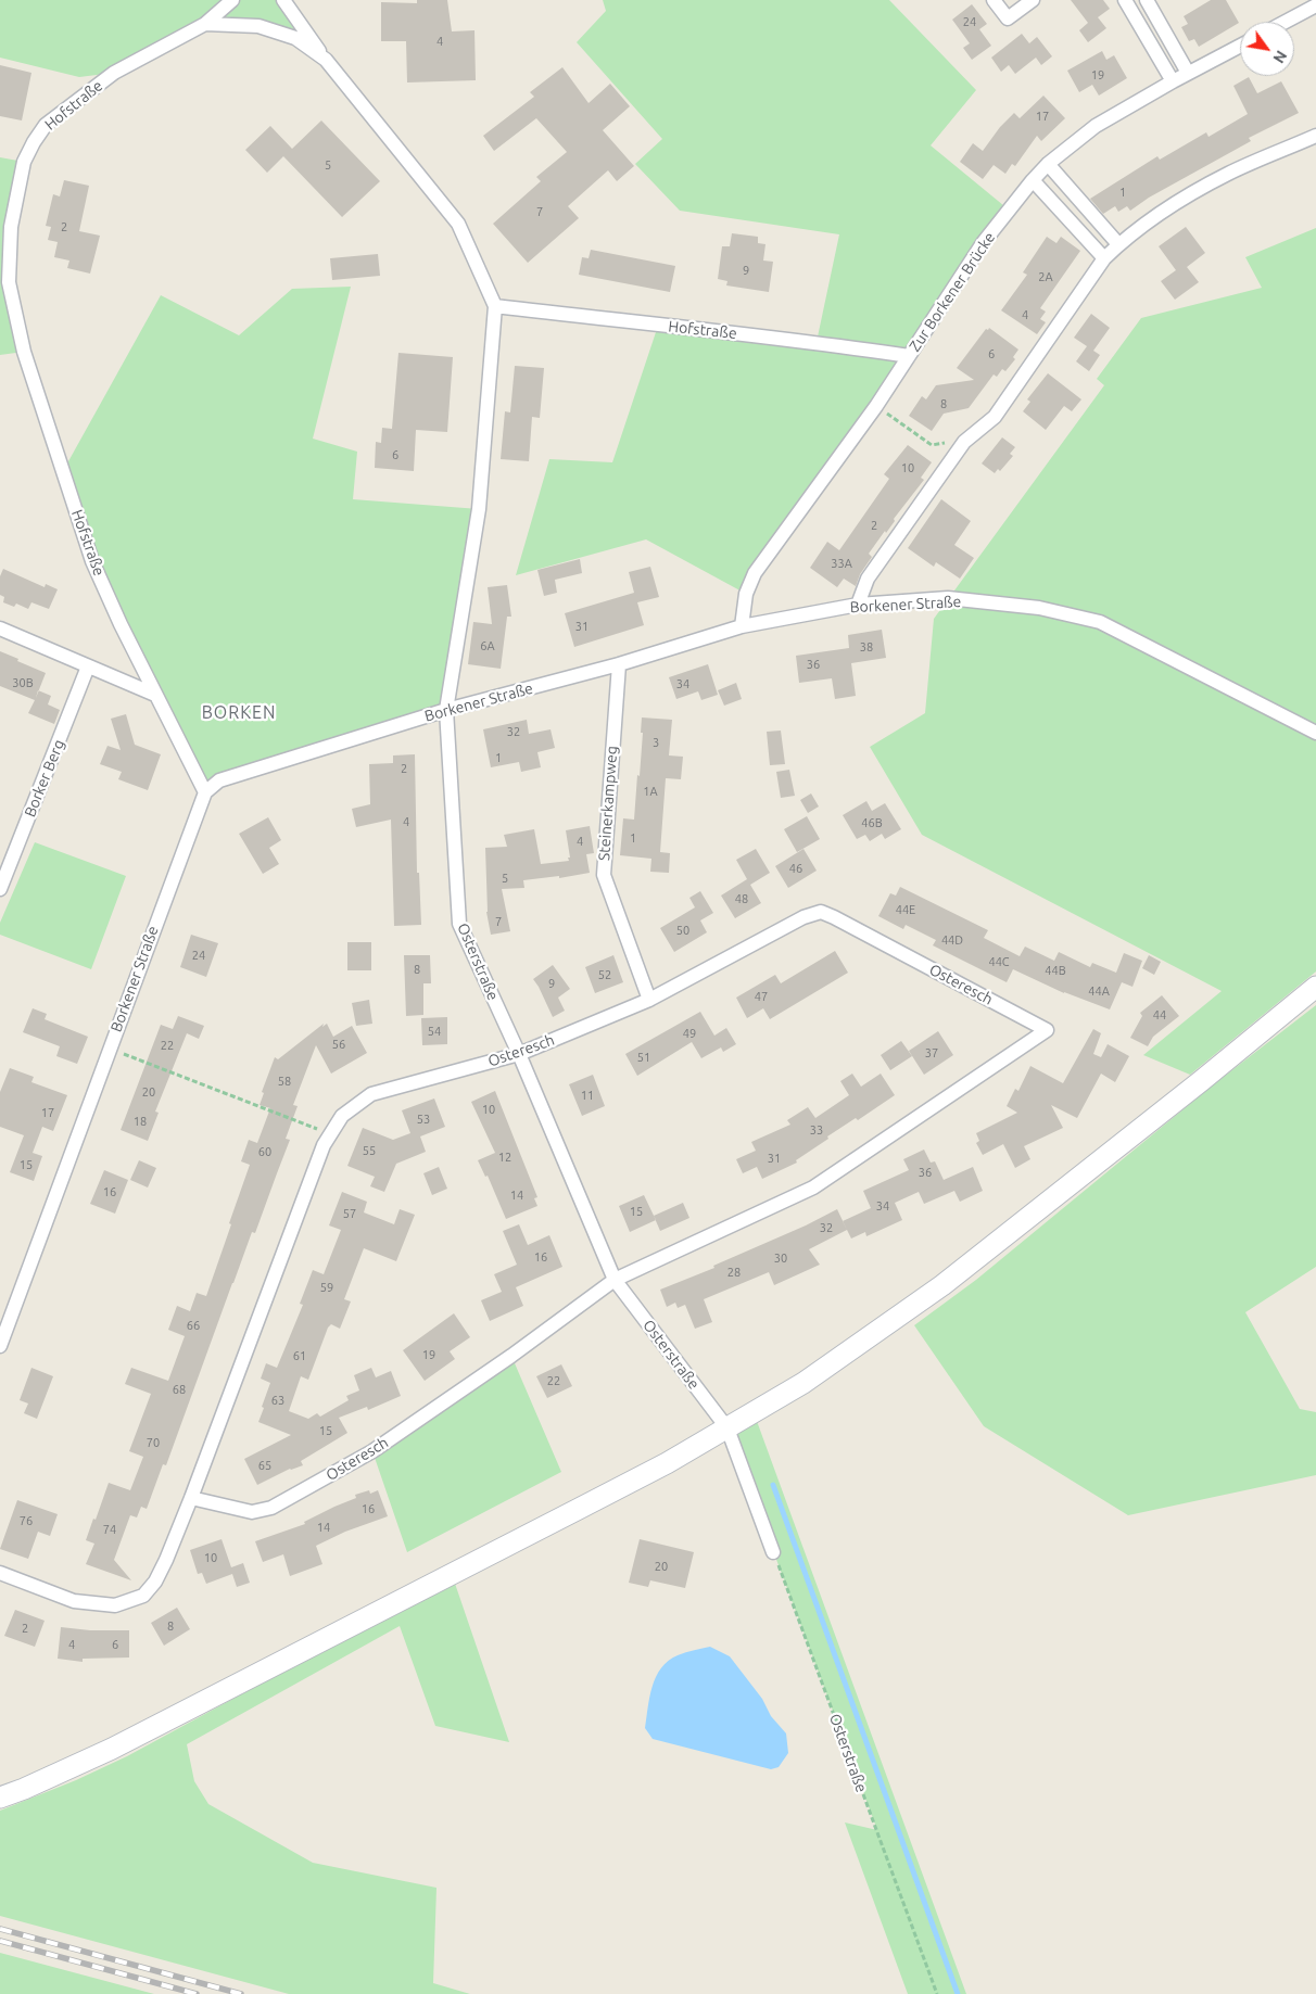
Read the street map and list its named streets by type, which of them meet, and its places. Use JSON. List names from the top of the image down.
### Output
{
  "streets": {
    "street": [
      "Hofstraße",
      "Zur Borkener Brücke",
      "Borkener Straße",
      "Borker Berg",
      "Steinerkampweg",
      "Osterstraße",
      "Osteresch"
    ]
  },
  "crossings": [
    ["Hofstraße", "Zur Borkener Brücke"],
    ["Hofstraße", "Borkener Straße"],
    ["Zur Borkener Brücke", "Borkener Straße"],
    ["Borkener Straße", "Steinerkampweg"],
    ["Borkener Straße", "Osterstraße"],
    ["Steinerkampweg", "Osteresch"],
    ["Osterstraße", "Osteresch"]
  ],
  "districts": ["BORKEN"],
  "house_numbers": [
    "24",
    "4",
    "19",
    "17",
    "5",
    "1",
    "7",
    "2",
    "9",
    "2A",
    "4",
    "6",
    "8",
    "6",
    "10",
    "2",
    "33A",
    "31",
    "6A",
    "38",
    "36",
    "30B",
    "34",
    "32",
    "3",
    "1",
    "2",
    "1A",
    "4",
    "46B",
    "1",
    "4",
    "46",
    "5",
    "48",
    "44E",
    "7",
    "50",
    "44D",
    "24",
    "44C",
    "8",
    "44B",
    "52",
    "9",
    "44A",
    "47",
    "44",
    "54",
    "49",
    "56",
    "22",
    "37",
    "51",
    "58",
    "20",
    "11",
    "10",
    "17",
    "53",
    "18",
    "33",
    "55",
    "60",
    "12",
    "31",
    "15",
    "36",
    "16",
    "14",
    "34",
    "15",
    "57",
    "32",
    "16",
    "30",
    "28",
    "59",
    "66",
    "19",
    "61",
    "22",
    "68",
    "63",
    "15",
    "70",
    "65",
    "16",
    "76",
    "14",
    "74",
    "10",
    "20",
    "8",
    "2",
    "4",
    "6"
  ],
  "north": "bottom right"
}
